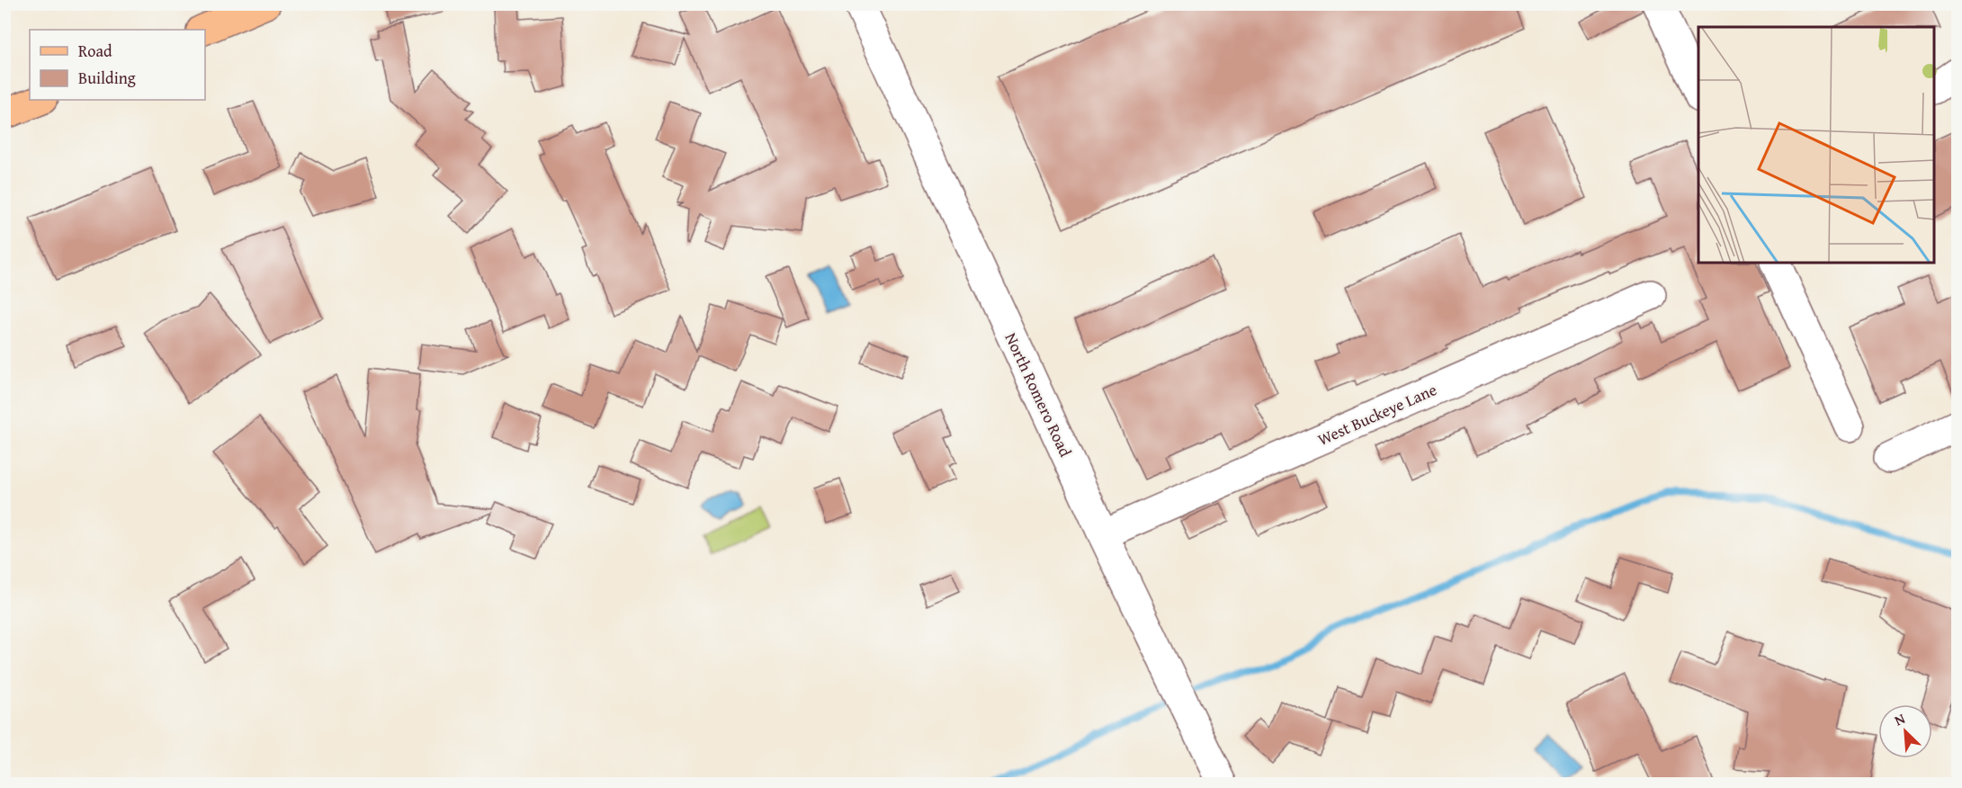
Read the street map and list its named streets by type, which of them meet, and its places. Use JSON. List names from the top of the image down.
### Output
{
  "streets": {
    "street": ["North Romero Road", "West Buckeye Lane"]
  },
  "crossings": [
    ["North Romero Road", "West Buckeye Lane"]
  ],
  "legend": ["Road", "Building"],
  "north": "top left"
}
